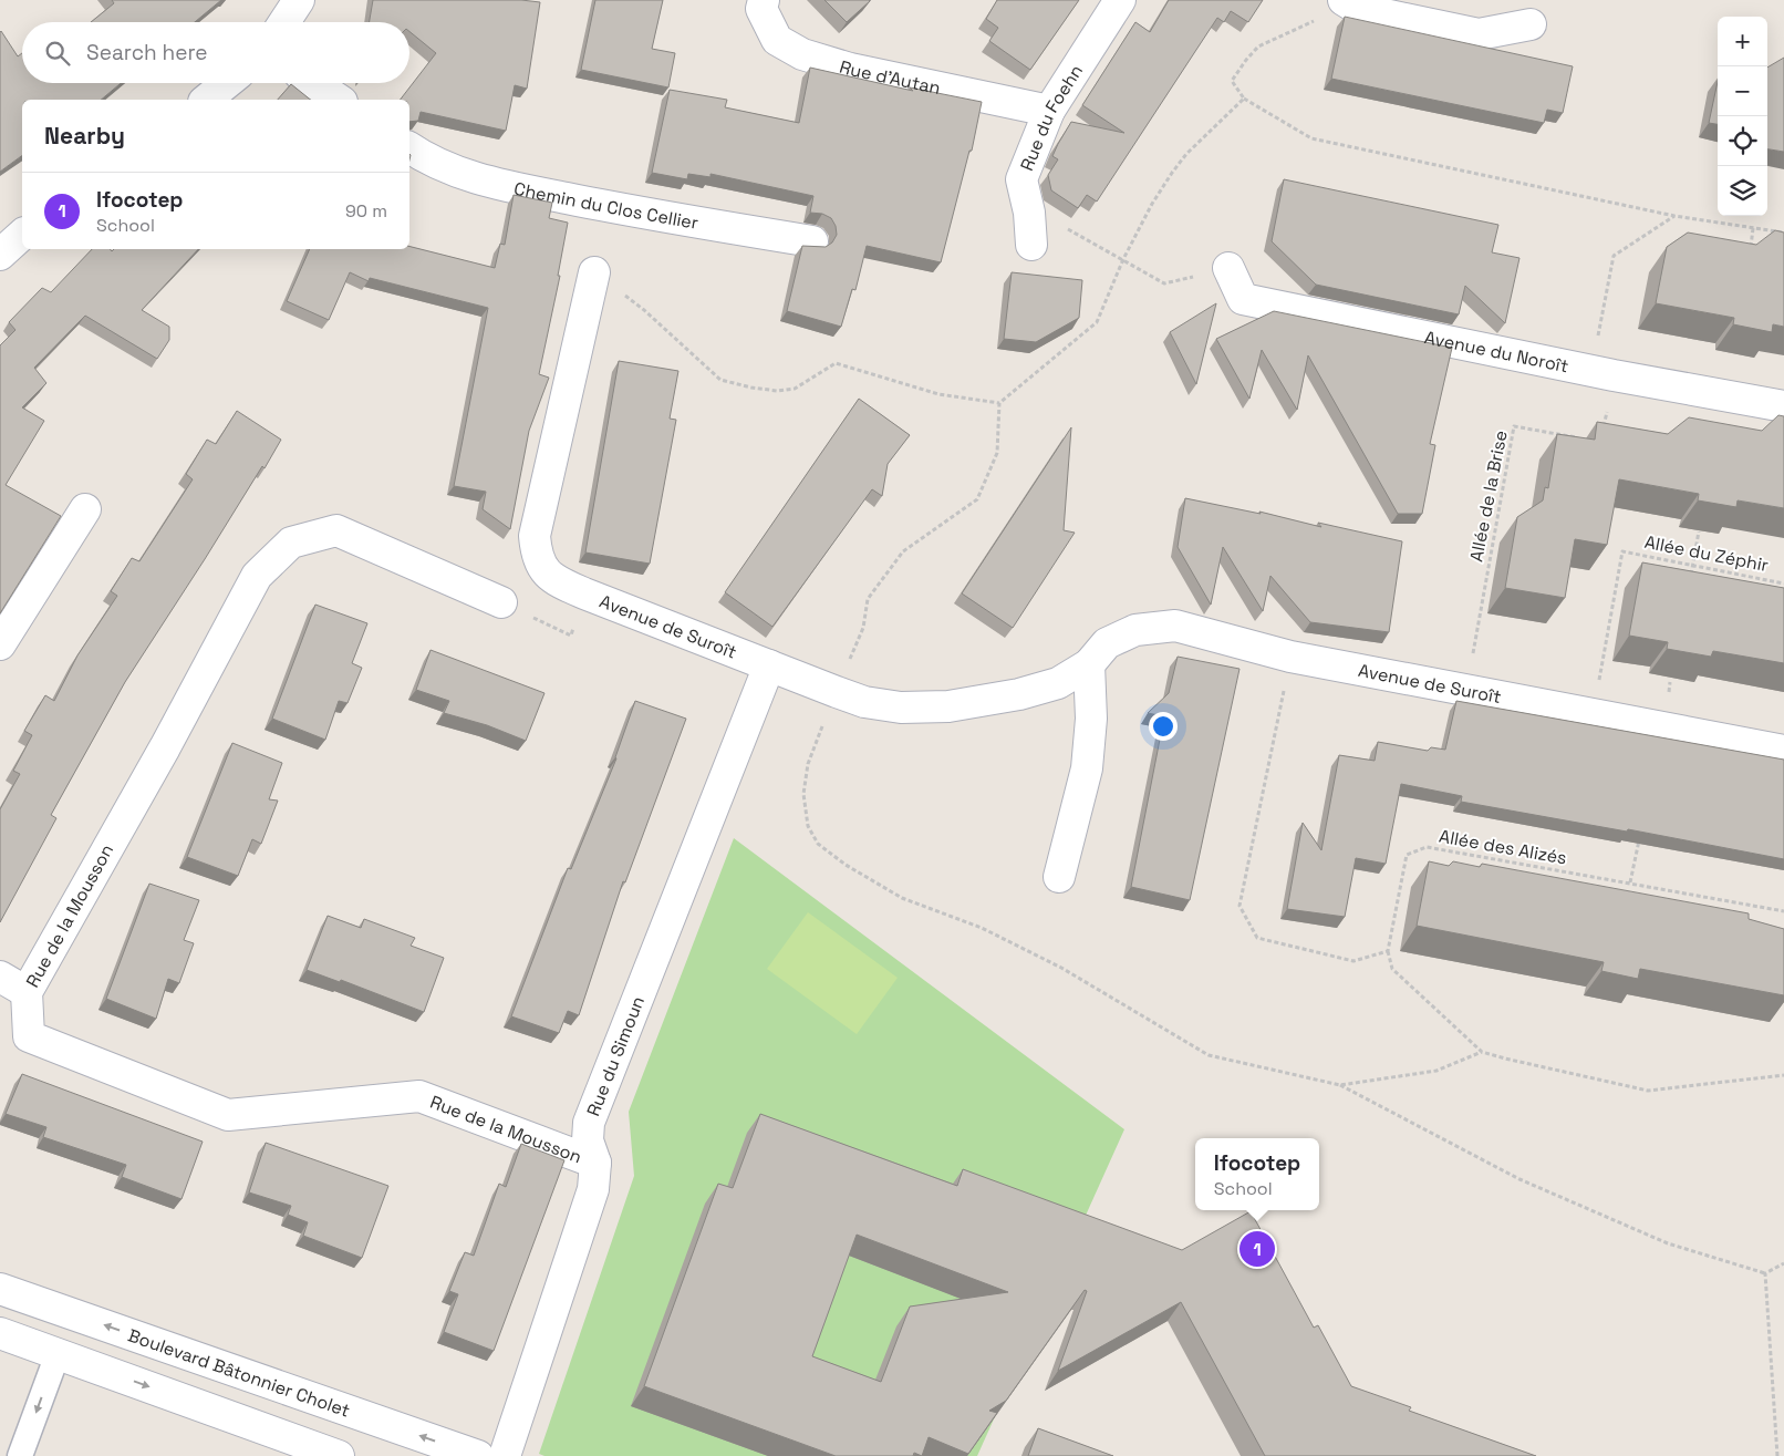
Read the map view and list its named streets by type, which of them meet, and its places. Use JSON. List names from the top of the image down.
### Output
{
  "streets": {
    "street": [
      "Rue d'Autan",
      "Rue du Foehn",
      "Chemin du Clos Cellier",
      "Avenue du Noroît",
      "Avenue de Suroît",
      "Rue de la Mousson",
      "Rue du Simoun",
      "Boulevard Bâtonnier Cholet"
    ],
    "path": ["Allée de la Brise", "Allée du Zéphir", "Allée des Alizés"]
  },
  "crossings": [
    ["Rue d'Autan", "Rue du Foehn"],
    ["Allée de la Brise", "Avenue de Suroît"],
    ["Allée du Zéphir", "Avenue de Suroît"],
    ["Avenue de Suroît", "Rue du Simoun"],
    ["Rue de la Mousson", "Rue du Simoun"]
  ],
  "page": {
    "map_buttons": ["+", "−"],
    "search": "Search here",
    "heading": "Nearby",
    "list": [
      {
        "mark": "1",
        "name": "Ifocotep",
        "note": "School",
        "value": "90 m"
      }
    ],
    "popup": ["Ifocotep", "School"],
    "pins": "1"
  }
}
